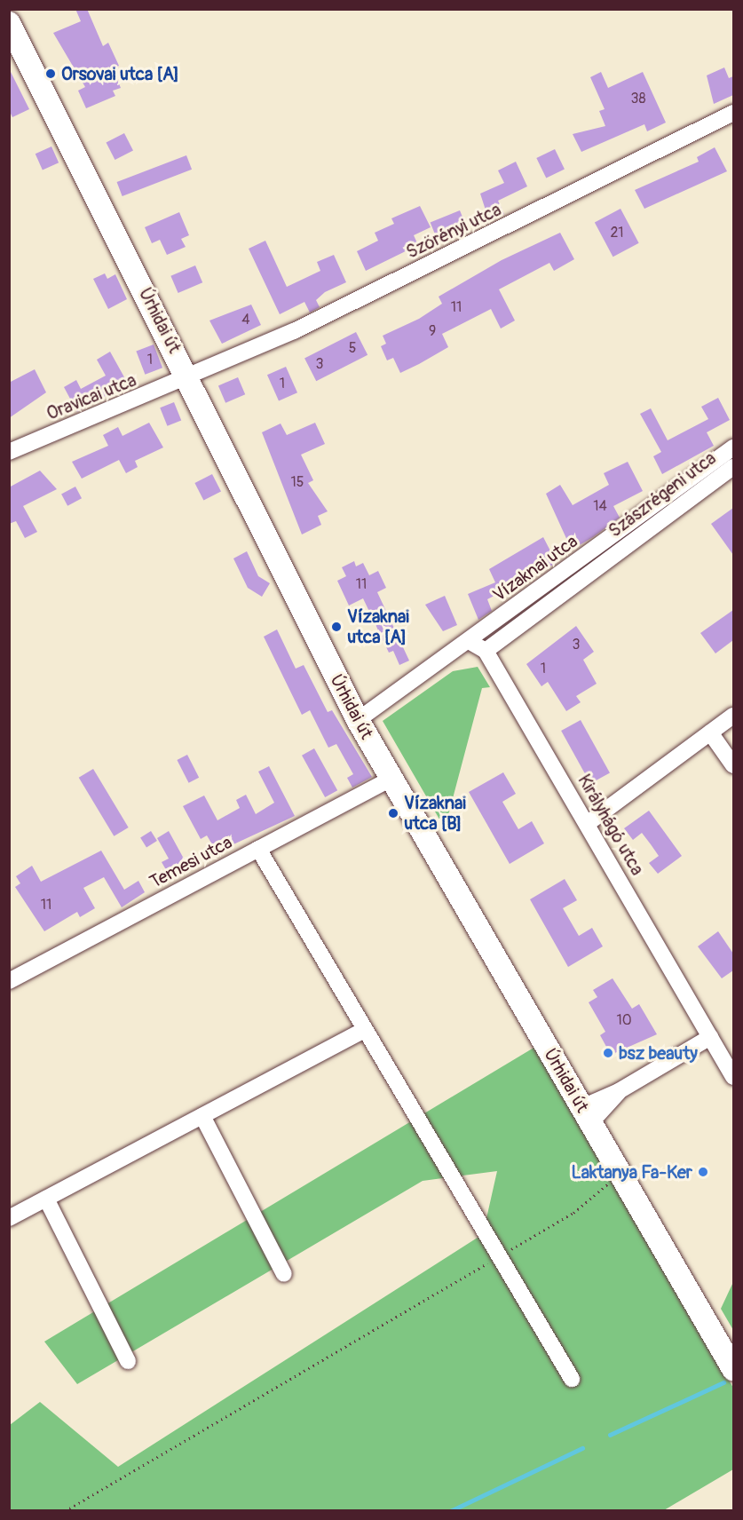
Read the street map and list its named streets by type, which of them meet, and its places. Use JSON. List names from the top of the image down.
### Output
{
  "streets": {
    "main road": ["Úrhidai út"],
    "street": [
      "Szörényi utca",
      "Oravicai utca",
      "Szászrégeni utca",
      "Vízaknai utca",
      "Királyhágó utca",
      "Temesi utca"
    ]
  },
  "crossings": [
    ["Szörényi utca", "Úrhidai út"],
    ["Szörényi utca", "Oravicai utca"],
    ["Úrhidai út", "Oravicai utca"],
    ["Úrhidai út", "Vízaknai utca"],
    ["Úrhidai út", "Temesi utca"],
    ["Szászrégeni utca", "Királyhágó utca"],
    ["Vízaknai utca", "Királyhágó utca"]
  ],
  "places": [
    "Orsovai utca [A]",
    "Vízaknai utca [A]",
    "Vízaknai utca [B]",
    "bsz beauty",
    "Laktanya Fa-Ker"
  ],
  "house_numbers": [
    "38",
    "21",
    "11",
    "4",
    "9",
    "5",
    "1",
    "3",
    "1",
    "15",
    "14",
    "11",
    "3",
    "1",
    "11",
    "10"
  ]
}
